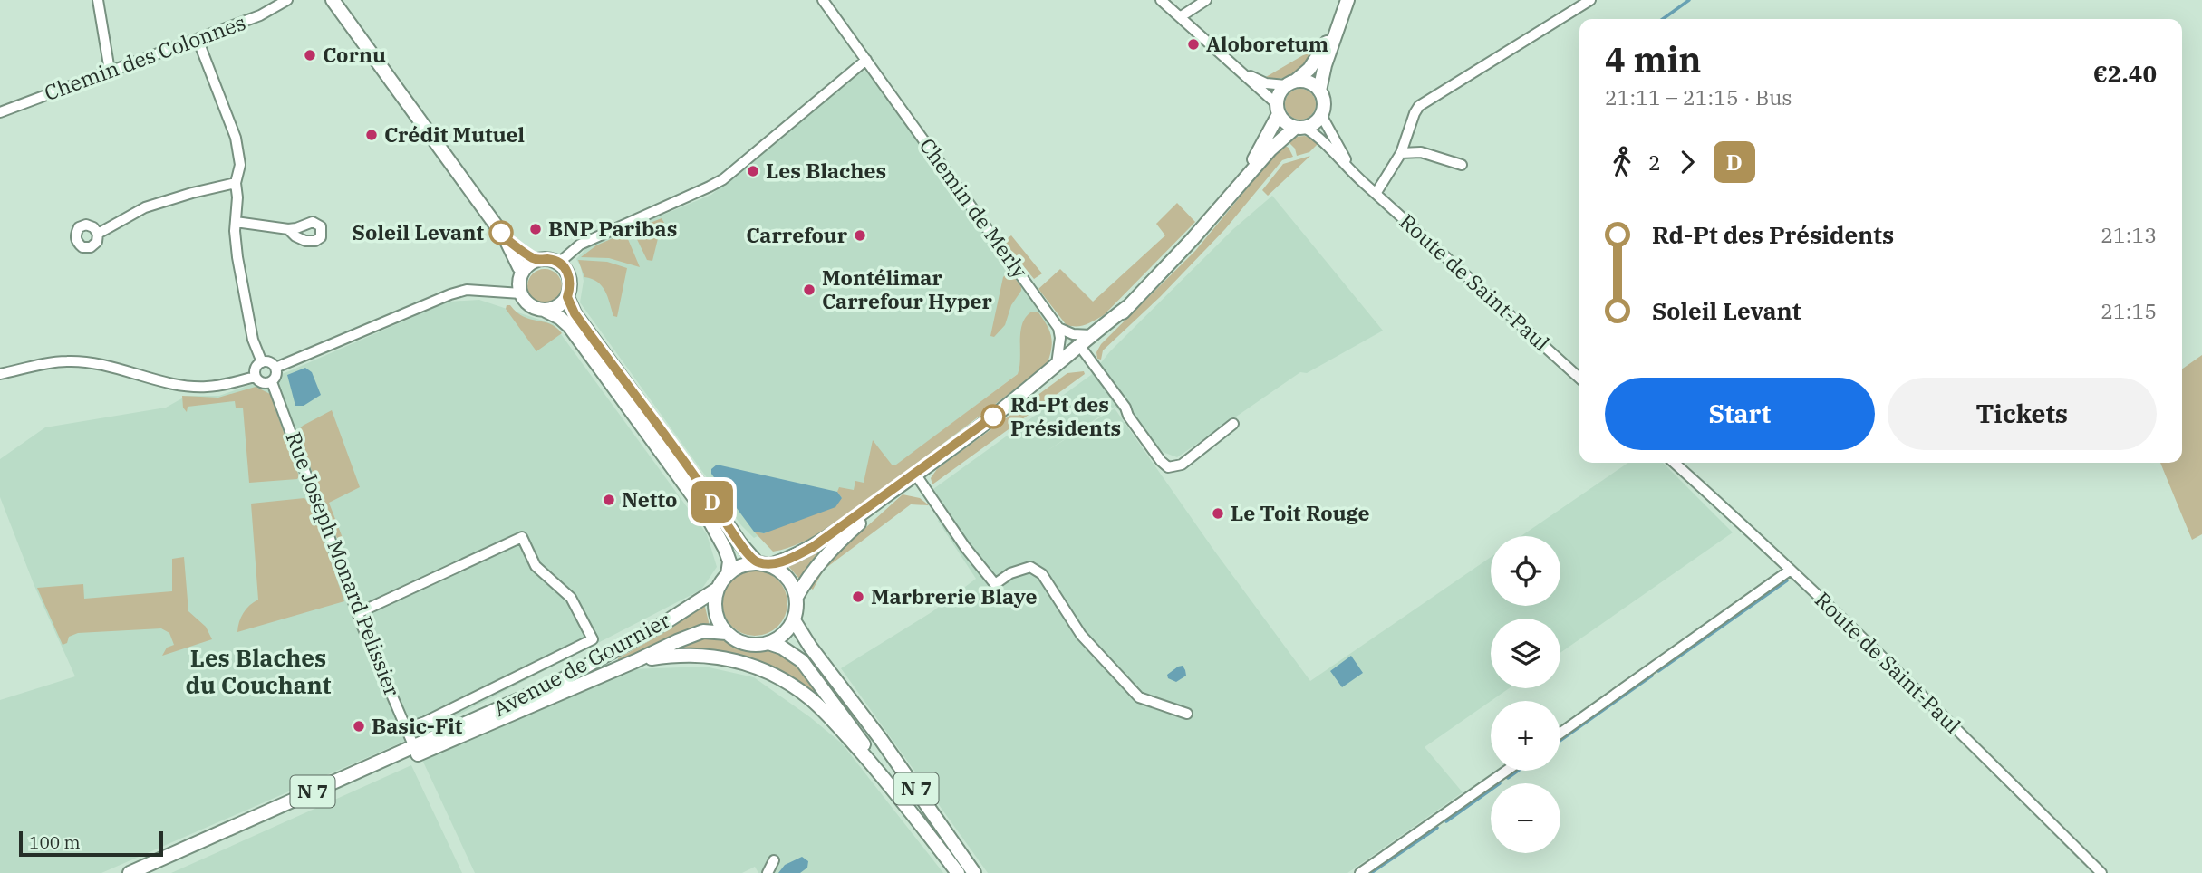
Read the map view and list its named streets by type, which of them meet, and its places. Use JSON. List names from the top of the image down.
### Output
{
  "streets": {
    "main road": ["Avenue de Gournier", "N 7"],
    "street": [
      "Chemin des Colonnes",
      "Chemin de Merly",
      "Route de Saint-Paul",
      "Rue Joseph Monard Pelissier"
    ]
  },
  "crossings": [
    ["Rue Joseph Monard Pelissier", "Avenue de Gournier"],
    ["Avenue de Gournier", "N 7"]
  ],
  "districts": ["Les Blaches du Couchant"],
  "places": [
    "Aloboretum",
    "Cornu",
    "Crédit Mutuel",
    "Les Blaches",
    "BNP Paribas",
    "Soleil Levant",
    "Carrefour",
    "Montélimar Carrefour Hyper",
    "Rd-Pt des Présidents",
    "Netto",
    "Le Toit Rouge",
    "Marbrerie Blaye",
    "Basic-Fit"
  ],
  "lines": ["bus line D"],
  "scale_bar": "100 m",
  "page": {
    "on_map": "D",
    "heading": ["4 min", "21:11 – 21:15 · Bus", "€2.40"],
    "legs": ["2", "D"],
    "list": [
      {
        "name": "Rd-Pt des Présidents",
        "value": "21:13"
      },
      {
        "name": "Soleil Levant",
        "value": "21:15"
      }
    ],
    "buttons": ["Start", "Tickets"],
    "map_buttons": ["+", "−"],
    "scale": "100 m"
  }
}
